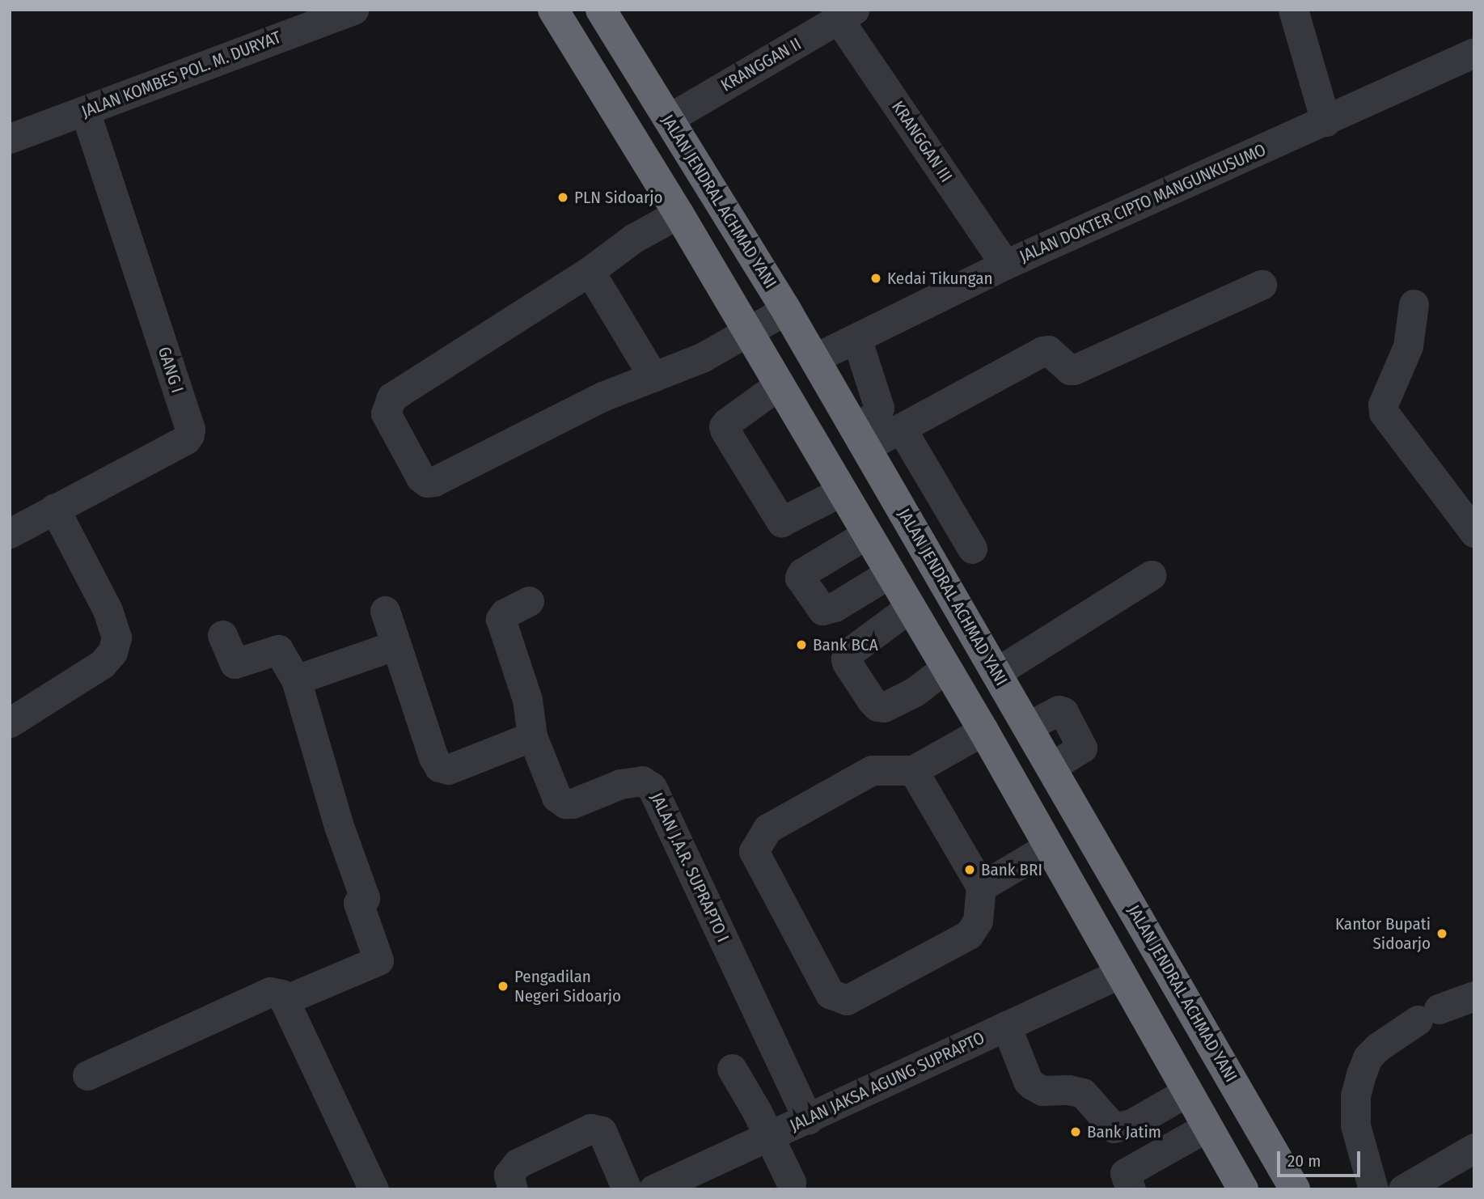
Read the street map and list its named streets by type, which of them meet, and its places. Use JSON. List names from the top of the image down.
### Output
{
  "streets": {
    "highway": ["JALAN JENDRAL ACHMAD YANI"],
    "street": [
      "KRANGGAN II",
      "JALAN KOMBES POL. M. DURYAT",
      "KRANGGAN III",
      "JALAN DOKTER CIPTO MANGUNKUSUMO",
      "GANG I",
      "JALAN J.A.R. SUPRAPTO I",
      "JALAN JAKSA AGUNG SUPRAPTO"
    ]
  },
  "crossings": [
    ["KRANGGAN II", "KRANGGAN III"],
    ["KRANGGAN II", "JALAN JENDRAL ACHMAD YANI"],
    ["JALAN KOMBES POL. M. DURYAT", "GANG I"],
    ["KRANGGAN III", "JALAN DOKTER CIPTO MANGUNKUSUMO"],
    ["JALAN JENDRAL ACHMAD YANI", "JALAN DOKTER CIPTO MANGUNKUSUMO"],
    ["JALAN J.A.R. SUPRAPTO I", "JALAN JAKSA AGUNG SUPRAPTO"]
  ],
  "places": [
    "PLN Sidoarjo",
    "Kedai Tikungan",
    "Bank BCA",
    "Bank BRI",
    "Kantor Bupati Sidoarjo",
    "Pengadilan Negeri Sidoarjo",
    "Bank Jatim"
  ],
  "scale_bar": "20 m"
}
